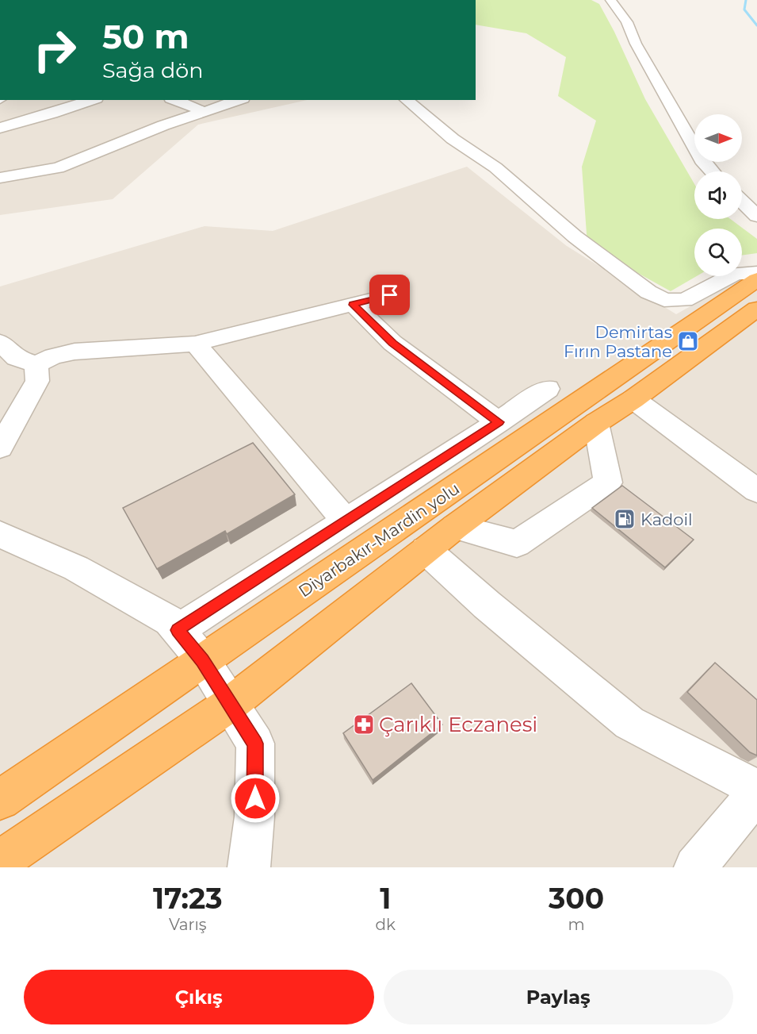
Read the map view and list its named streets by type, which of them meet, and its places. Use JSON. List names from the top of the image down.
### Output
{
  "streets": {
    "highway": ["Diyarbakır-Mardin yolu"]
  },
  "places": {
    "shop": ["Demirtas Fırın Pastane"],
    "fuel station": ["Kadoil"],
    "pharmacy": ["Çarıklı Eczanesi"]
  },
  "north": "right",
  "page": {
    "turn": ["50 m", "Sağa dön"],
    "eta": [
      "17:23",
      "Varış",
      "1",
      "dk",
      "300",
      "m"
    ],
    "buttons": ["Çıkış", "Paylaş"]
  }
}
